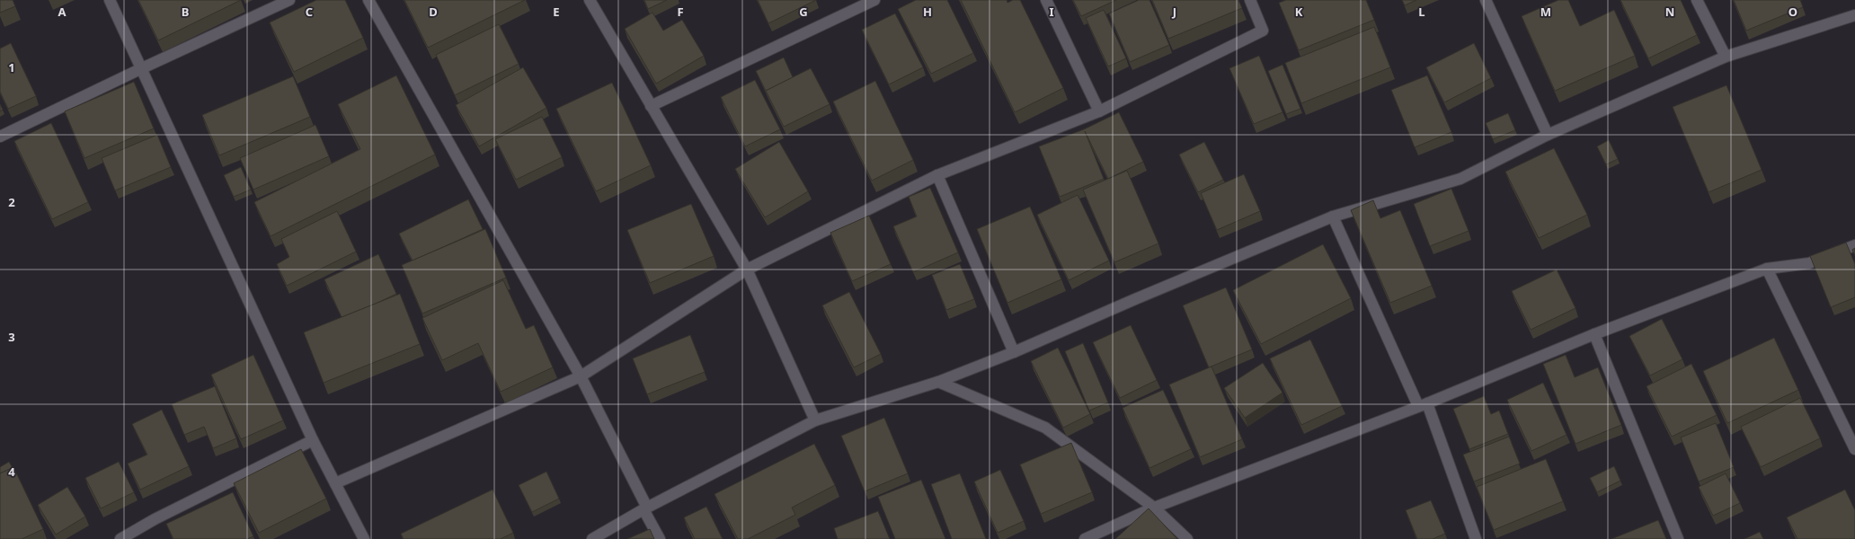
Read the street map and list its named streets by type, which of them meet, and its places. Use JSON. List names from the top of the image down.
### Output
{
  "grid": {
    "columns": [
      "A",
      "B",
      "C",
      "D",
      "E",
      "F",
      "G",
      "H",
      "I",
      "J",
      "K",
      "L",
      "M",
      "N",
      "O"
    ],
    "rows": [
      "1",
      "2",
      "3",
      "4"
    ]
  }
}
